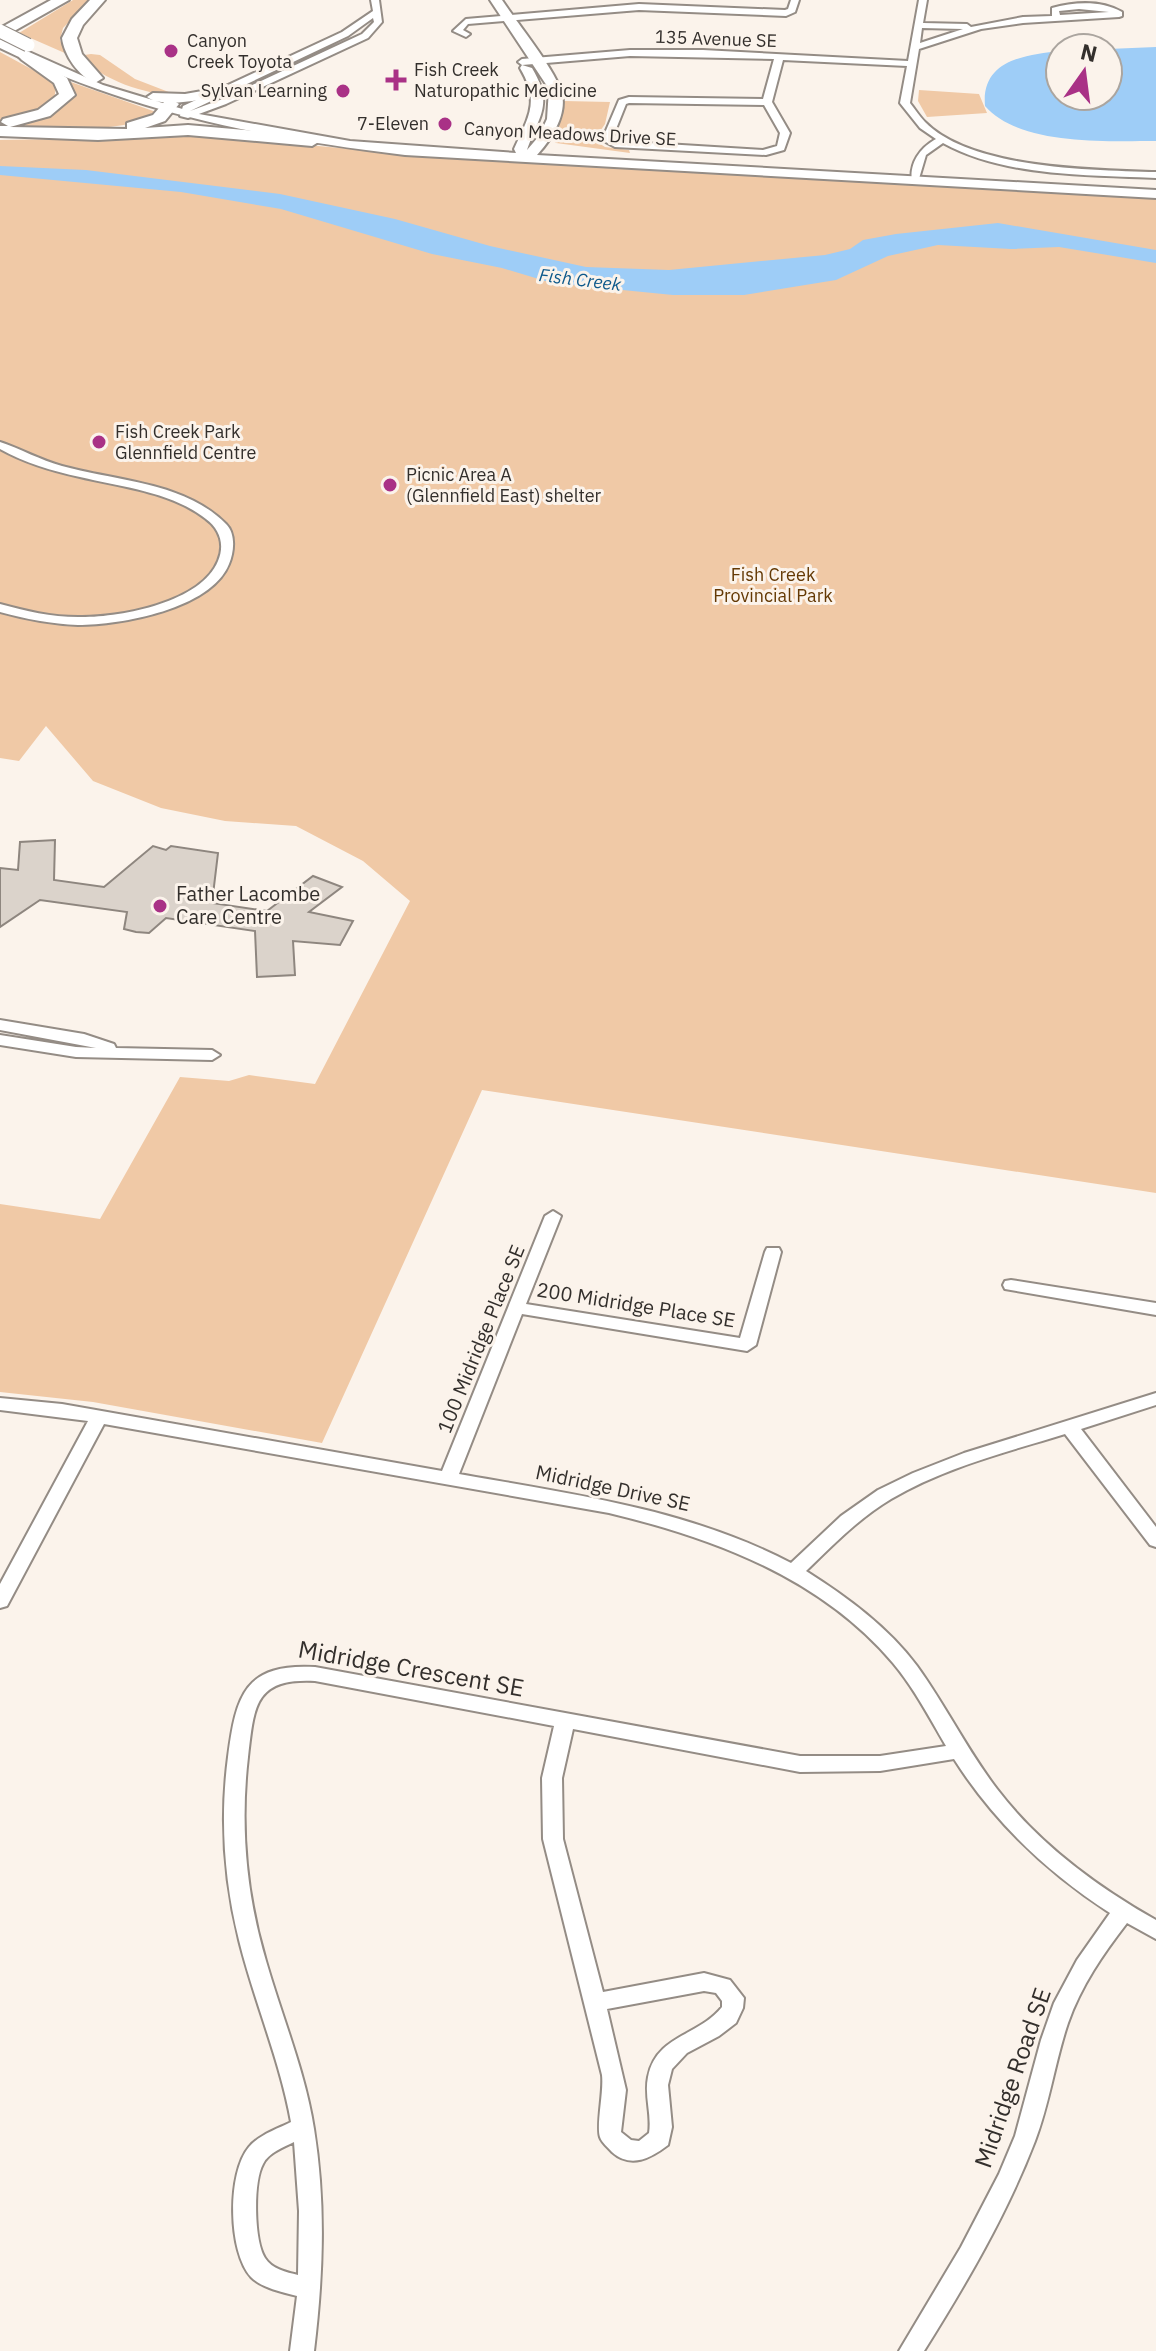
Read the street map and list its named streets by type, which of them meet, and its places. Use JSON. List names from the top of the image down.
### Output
{
  "streets": {
    "main road": ["Canyon Meadows Drive SE"],
    "street": [
      "135 Avenue SE",
      "200 Midridge Place SE",
      "100 Midridge Place SE",
      "Midridge Drive SE",
      "Midridge Crescent SE",
      "Midridge Road SE"
    ]
  },
  "crossings": [
    ["200 Midridge Place SE", "100 Midridge Place SE"],
    ["100 Midridge Place SE", "Midridge Drive SE"],
    ["Midridge Drive SE", "Midridge Crescent SE"],
    ["Midridge Drive SE", "Midridge Road SE"]
  ],
  "water": ["Fish Creek"],
  "parks": ["Fish Creek Provincial Park"],
  "places": {
    "other": [
      "Canyon Creek Toyota",
      "Sylvan Learning",
      "7-Eleven",
      "Fish Creek Park Glennfield Centre",
      "Picnic Area A (Glennfield East) shelter",
      "Father Lacombe Care Centre"
    ],
    "health": ["Fish Creek Naturopathic Medicine"]
  },
  "north": "top"
}
